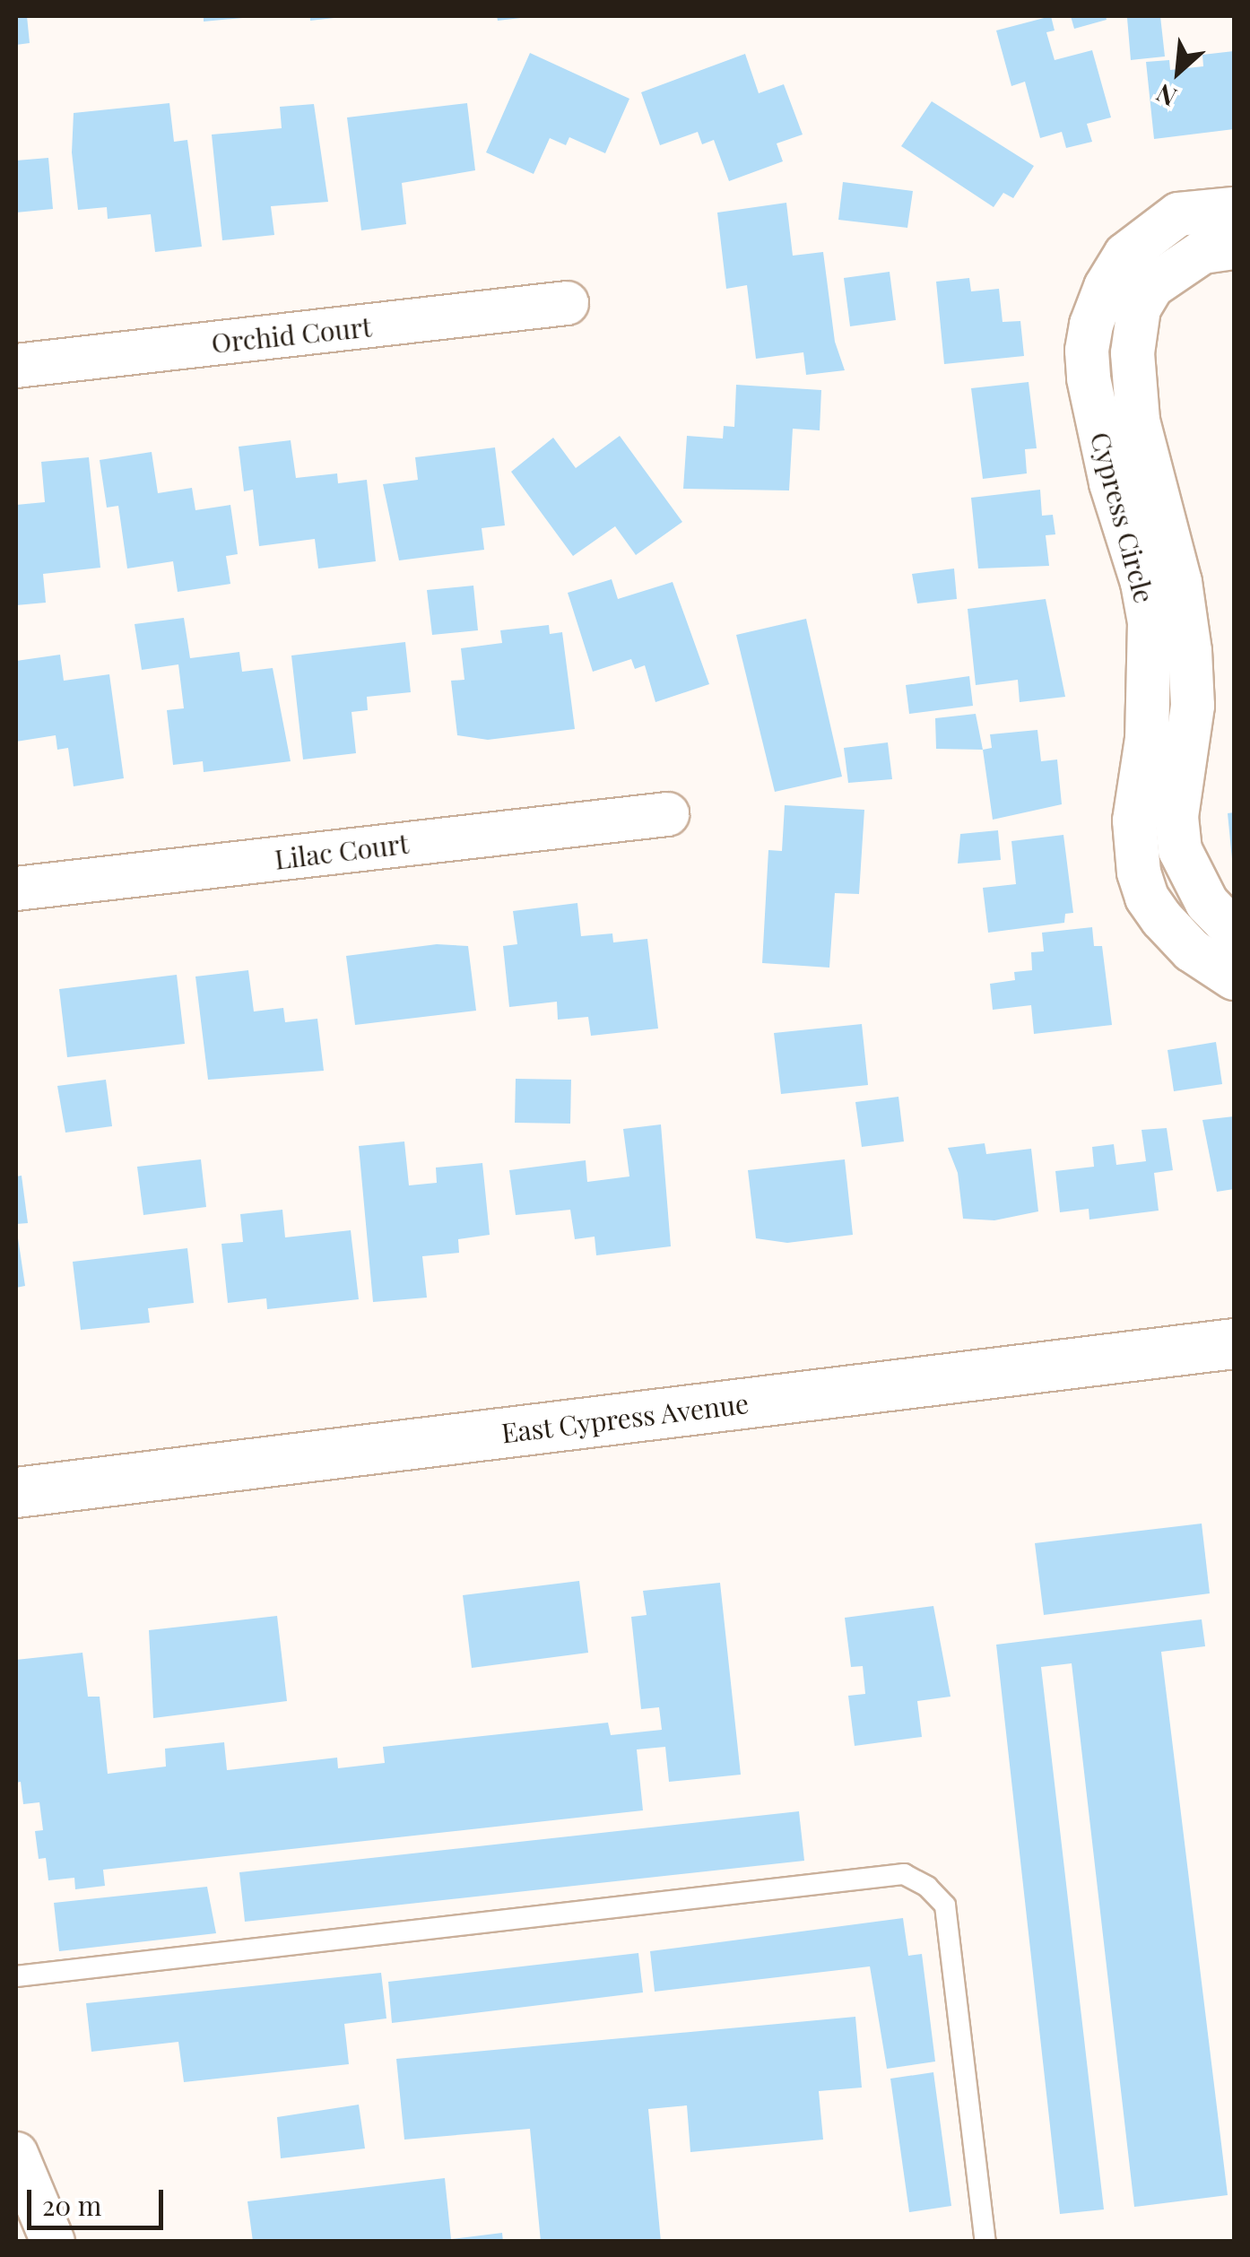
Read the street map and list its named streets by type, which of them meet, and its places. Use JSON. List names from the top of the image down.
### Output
{
  "streets": {
    "main road": ["East Cypress Avenue"],
    "street": ["Orchid Court", "Cypress Circle", "Lilac Court"]
  },
  "scale_bar": "20 m",
  "north": "bottom left"
}
